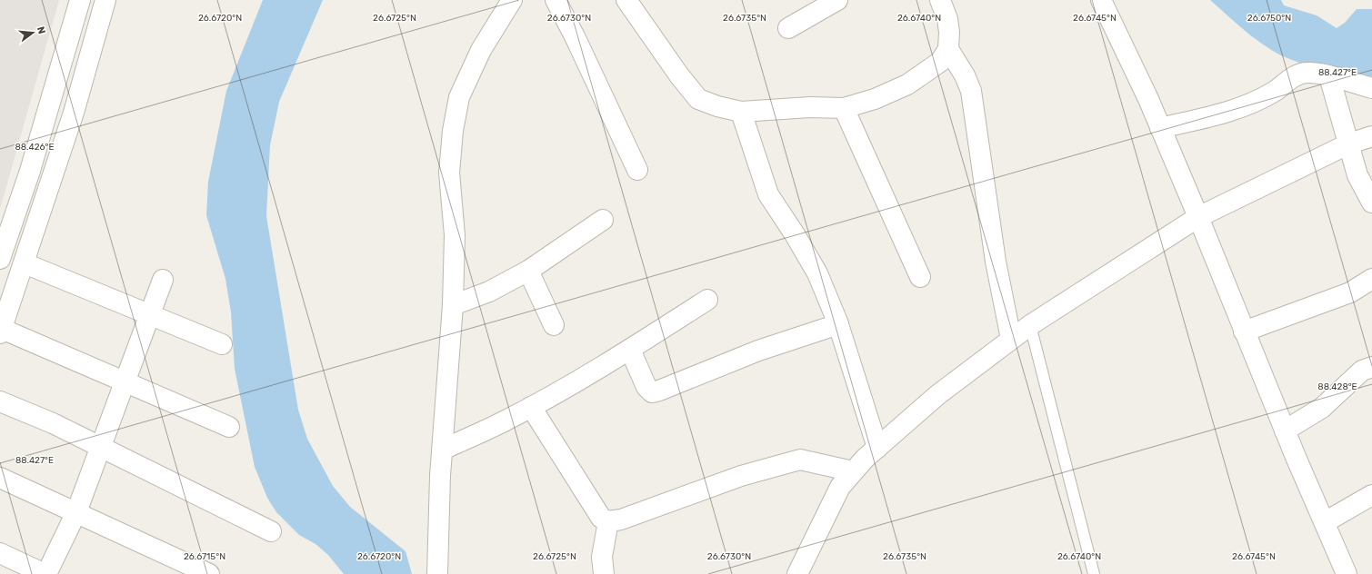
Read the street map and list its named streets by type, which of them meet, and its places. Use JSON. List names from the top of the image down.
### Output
{
  "north": "right",
  "coordinates": [
    "26.6720°N",
    "26.6725°N",
    "26.6730°N",
    "26.6735°N",
    "26.6740°N",
    "26.6745°N",
    "26.6750°N",
    "88.427°E",
    "88.426°E",
    "88.428°E",
    "26.6715°N"
  ]
}
